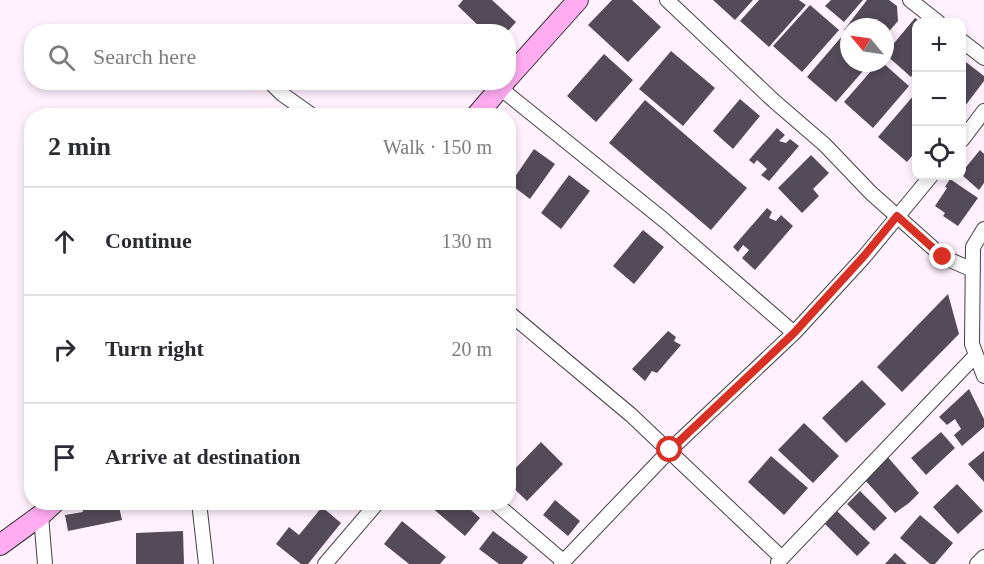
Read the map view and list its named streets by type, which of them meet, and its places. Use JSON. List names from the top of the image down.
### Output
{
  "north": "top left",
  "page": {
    "map_buttons": ["+", "−"],
    "search": "Search here",
    "heading": ["2 min", "Walk · 150 m"],
    "list": [
      ["Continue", "130 m"],
      ["Turn right", "20 m"],
      "Arrive at destination"
    ]
  }
}
